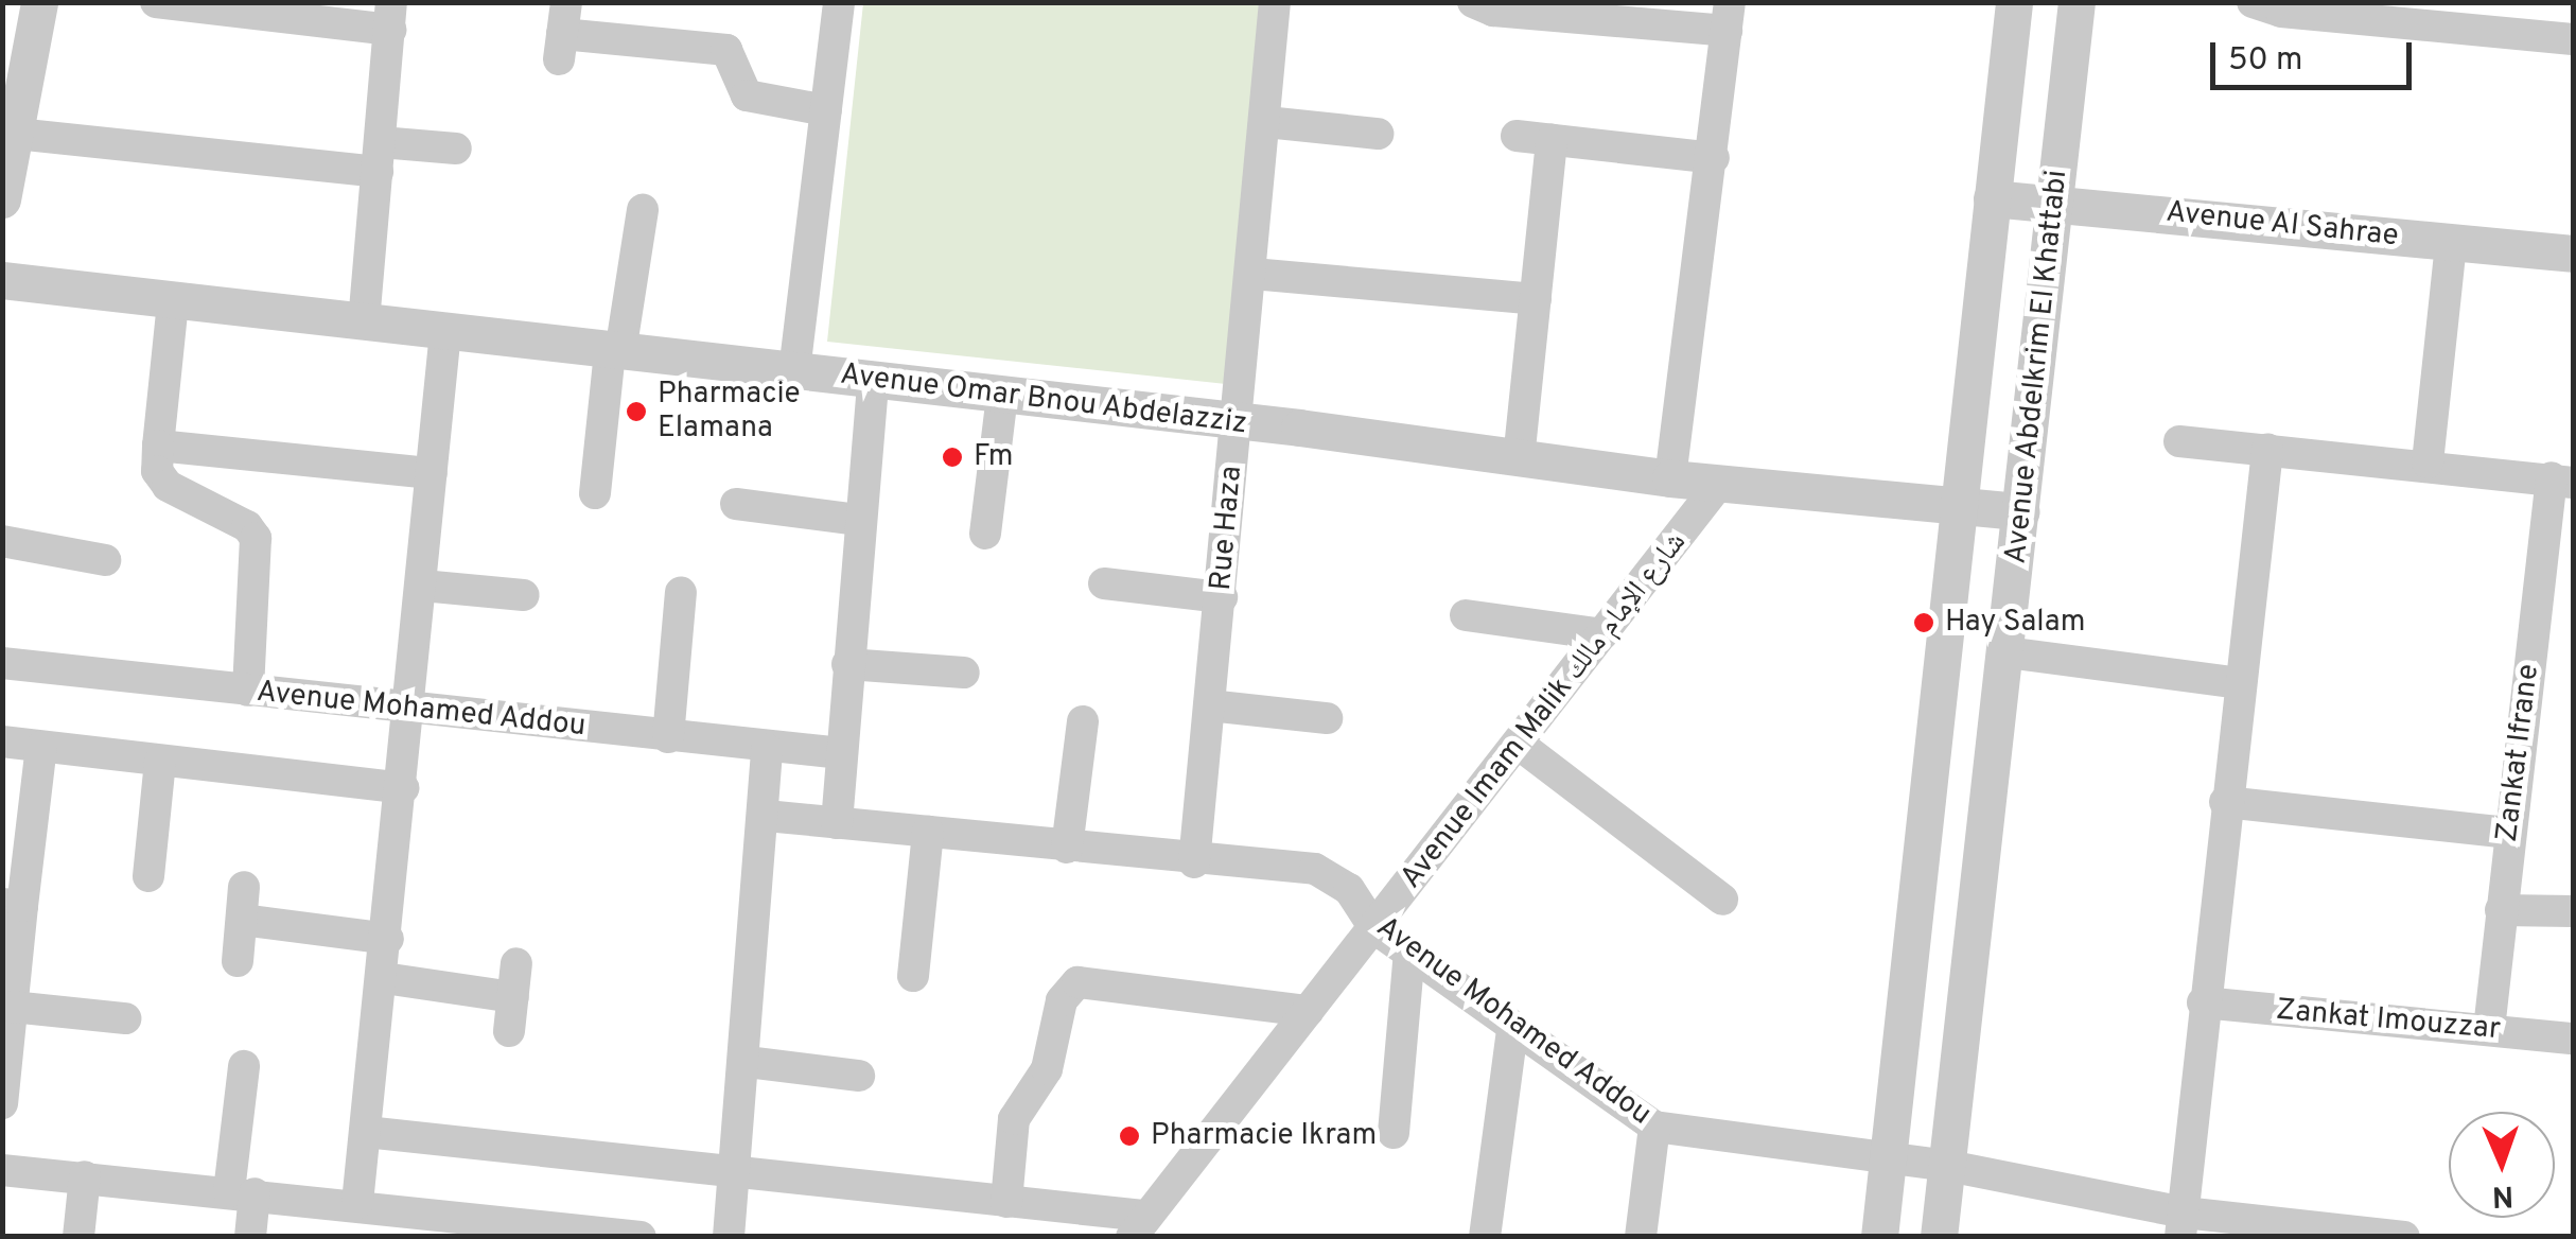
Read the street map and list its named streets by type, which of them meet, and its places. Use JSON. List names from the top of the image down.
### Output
{
  "streets": {
    "street": [
      "Avenue Al Sahrae",
      "Avenue Abdelkrim El Khattabi",
      "Avenue Omar Bnou Abdelazziz",
      "Rue Haza",
      "Avenue Mohamed Addou",
      "Avenue Imam Malik شارع الإمام مالك",
      "Zankat Ifrane",
      "Zankat Imouzzar"
    ]
  },
  "crossings": [
    ["Avenue Al Sahrae", "Avenue Abdelkrim El Khattabi"],
    ["Avenue Abdelkrim El Khattabi", "Avenue Omar Bnou Abdelazziz"],
    ["Avenue Abdelkrim El Khattabi", "Avenue Mohamed Addou"],
    ["Avenue Omar Bnou Abdelazziz", "Rue Haza"],
    ["Avenue Omar Bnou Abdelazziz", "Avenue Imam Malik شارع الإمام مالك"],
    ["Rue Haza", "Avenue Mohamed Addou"],
    ["Avenue Mohamed Addou", "Avenue Imam Malik شارع الإمام مالك"],
    ["Zankat Ifrane", "Zankat Imouzzar"]
  ],
  "places": [
    "Pharmacie Elamana",
    "Fm",
    "Hay Salam",
    "Pharmacie Ikram"
  ],
  "scale_bar": "50 m",
  "north": "bottom"
}
